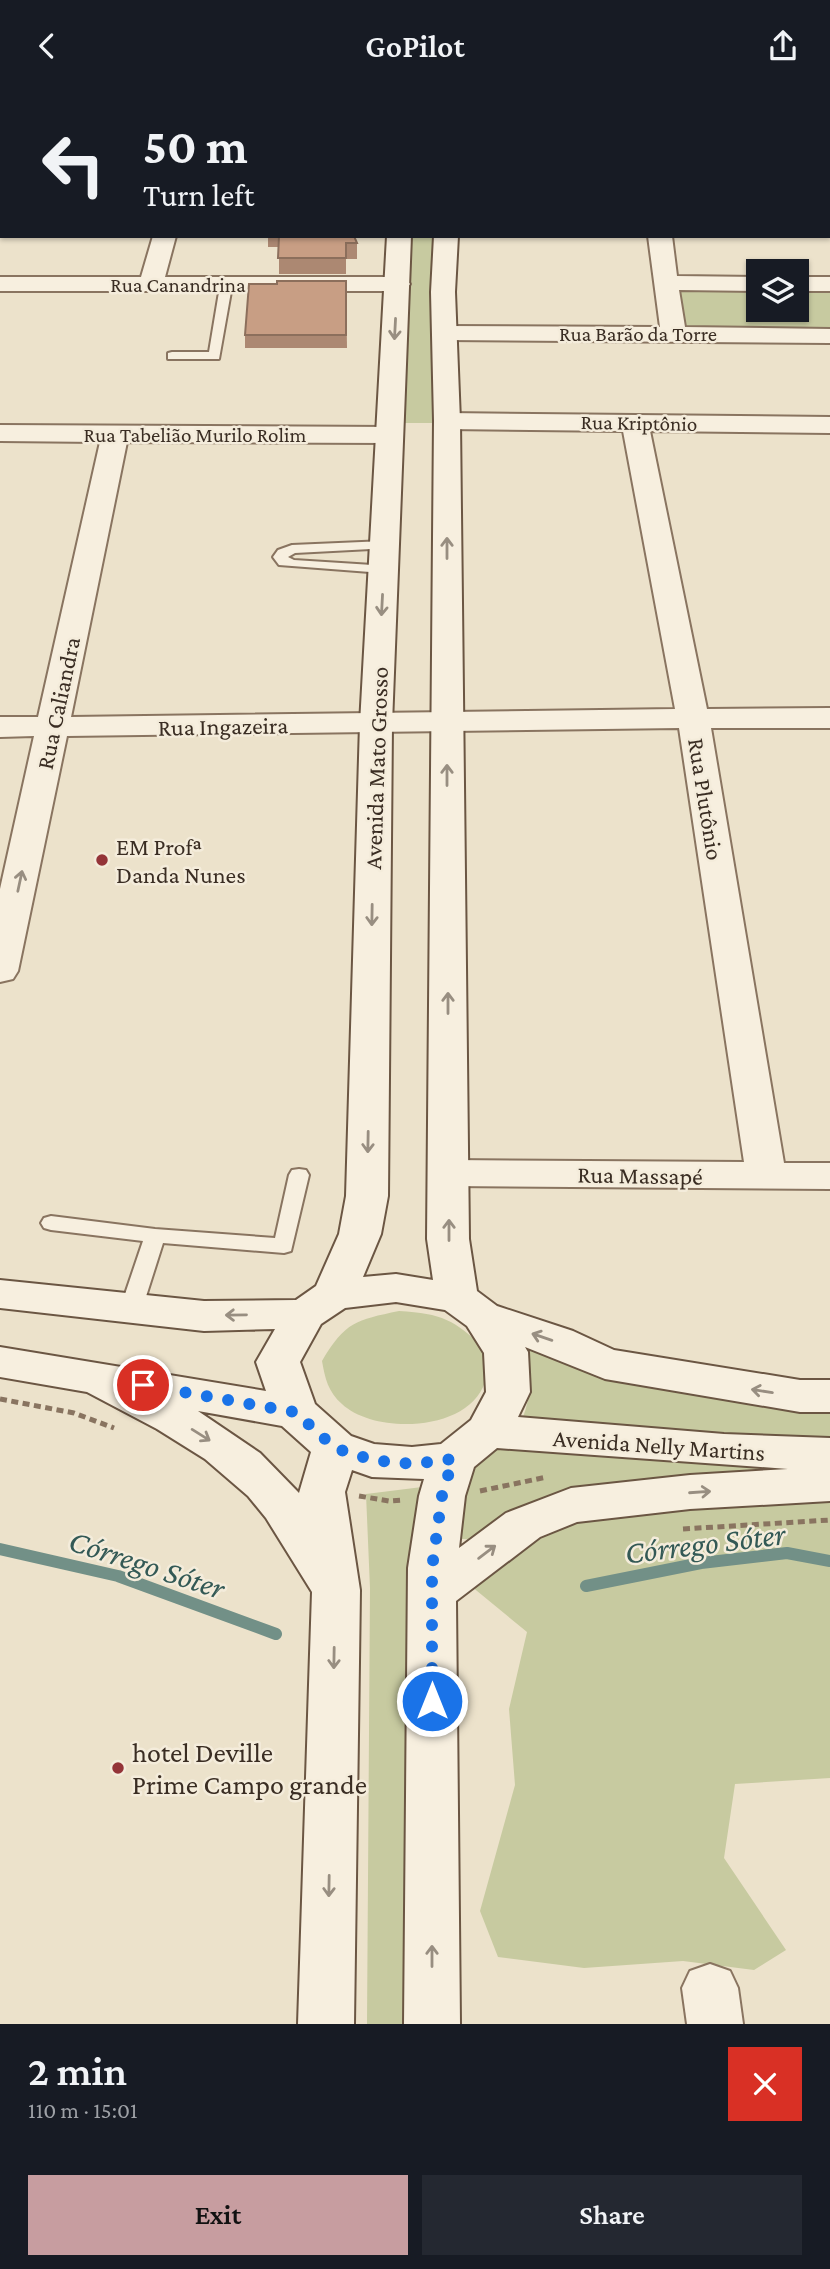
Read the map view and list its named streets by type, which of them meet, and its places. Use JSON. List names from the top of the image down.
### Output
{
  "streets": {
    "main road": [
      "Rua Canandrina",
      "Rua Barão da Torre",
      "Rua Kriptônio",
      "Rua Tabelião Murilo Rolim",
      "Rua Caliandra",
      "Rua Ingazeira",
      "Avenida Mato Grosso",
      "Rua Plutônio",
      "Rua Massapé",
      "Avenida Nelly Martins"
    ]
  },
  "crossings": [
    ["Rua Canandrina", "Avenida Mato Grosso"],
    ["Rua Barão da Torre", "Avenida Mato Grosso"],
    ["Rua Kriptônio", "Avenida Mato Grosso"],
    ["Rua Kriptônio", "Rua Plutônio"],
    ["Rua Tabelião Murilo Rolim", "Rua Caliandra"],
    ["Rua Tabelião Murilo Rolim", "Avenida Mato Grosso"],
    ["Rua Caliandra", "Rua Ingazeira"],
    ["Rua Ingazeira", "Avenida Mato Grosso"],
    ["Rua Ingazeira", "Rua Plutônio"],
    ["Avenida Mato Grosso", "Rua Massapé"],
    ["Avenida Mato Grosso", "Avenida Nelly Martins"],
    ["Rua Plutônio", "Rua Massapé"]
  ],
  "one_way": ["Rua Caliandra"],
  "water": ["Córrego Sóter"],
  "places": ["EM Profª Danda Nunes", "hotel Deville Prime Campo grande"],
  "page": {
    "header": "GoPilot",
    "turn": ["50 m", "Turn left"],
    "heading": ["2 min", "110 m · 15:01"],
    "buttons": ["Exit", "Share"]
  }
}
